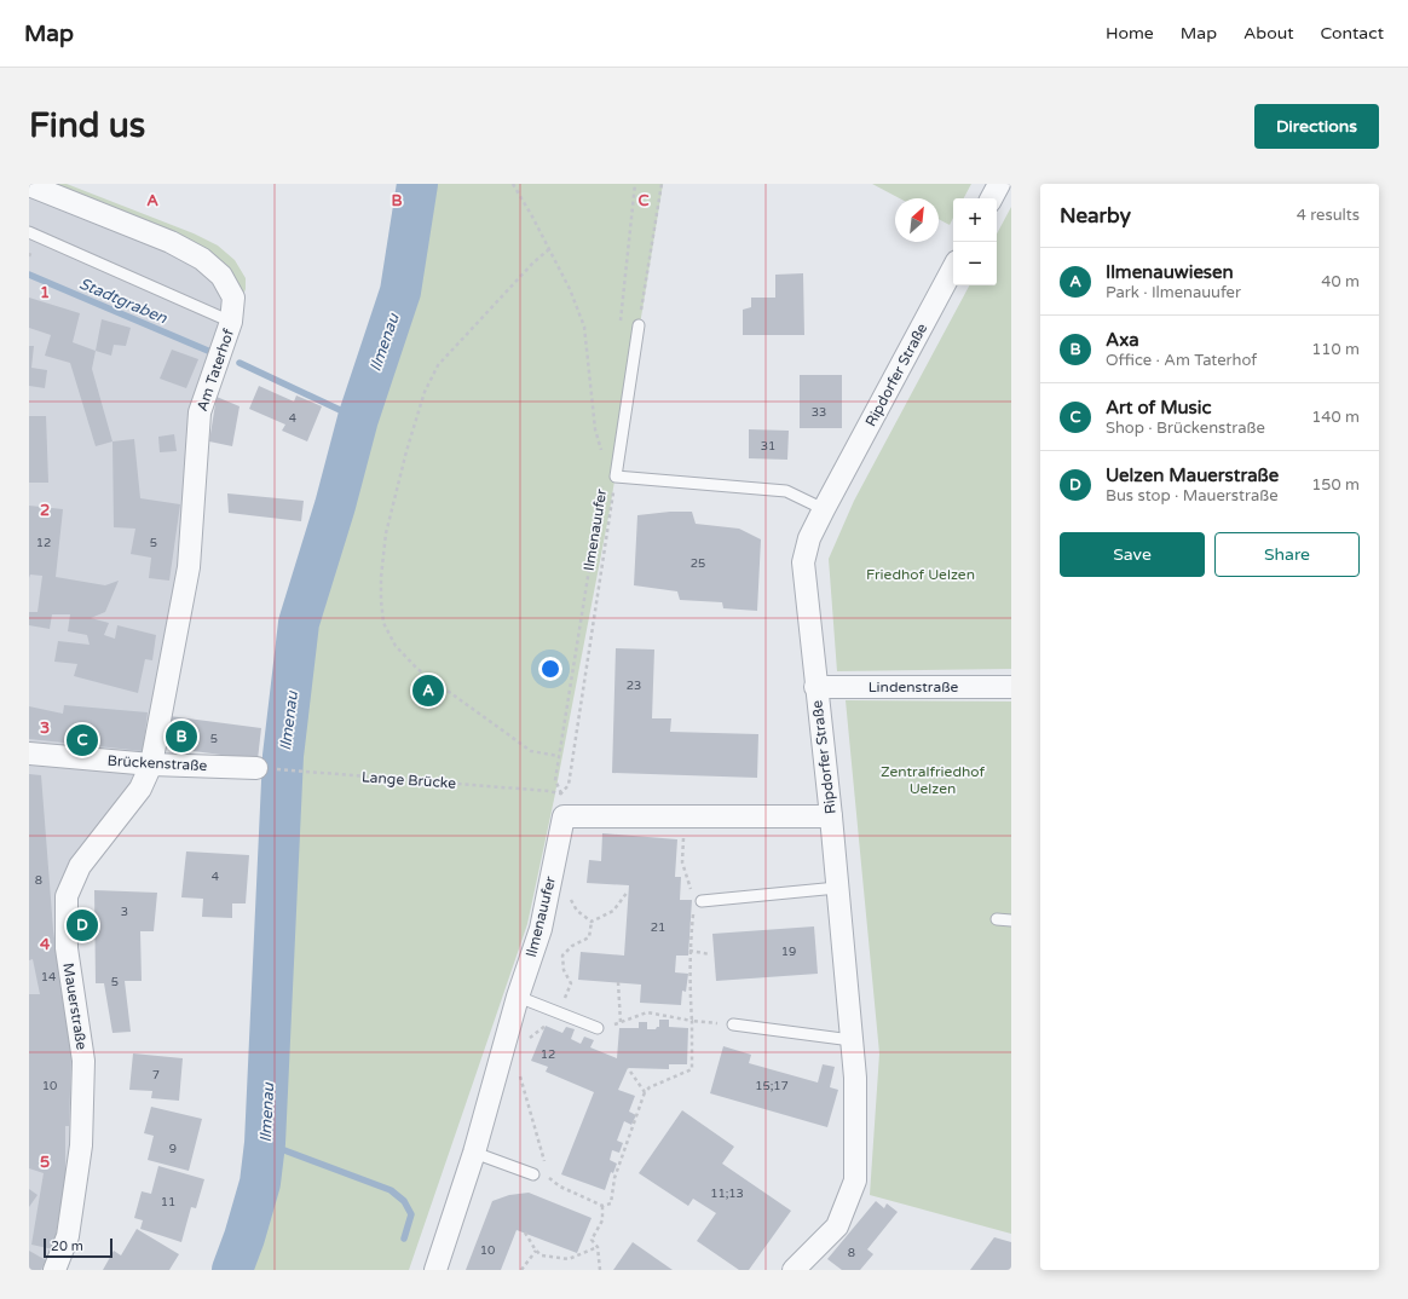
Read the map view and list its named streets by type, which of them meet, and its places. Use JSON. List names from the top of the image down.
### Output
{
  "streets": {
    "street": [
      "Am Taterhof",
      "Ripdorfer Straße",
      "Ilmenauufer",
      "Lindenstraße",
      "Brückenstraße",
      "Mauerstraße"
    ],
    "path": ["Lange Brücke"]
  },
  "crossings": [
    ["Am Taterhof", "Brückenstraße"],
    ["Am Taterhof", "Mauerstraße"],
    ["Ripdorfer Straße", "Ilmenauufer"],
    ["Ripdorfer Straße", "Lindenstraße"],
    ["Ilmenauufer", "Lange Brücke"],
    ["Brückenstraße", "Lange Brücke"],
    ["Brückenstraße", "Mauerstraße"]
  ],
  "water": ["Stadtgraben", "Ilmenau"],
  "parks": ["Friedhof Uelzen", "Zentralfriedhof Uelzen"],
  "house_numbers": [
    "33",
    "4",
    "31",
    "12",
    "5",
    "25",
    "23",
    "5",
    "4",
    "8",
    "3",
    "21",
    "19",
    "14",
    "5",
    "12",
    "7",
    "10",
    "15;17",
    "9",
    "11;13",
    "11",
    "10",
    "8"
  ],
  "scale_bar": "20 m",
  "north": "top right",
  "page": {
    "header": "Map",
    "nav": [
      "Home",
      "Map",
      "About",
      "Contact"
    ],
    "buttons": [
      "Directions",
      ["Save", "Share"]
    ],
    "title": "Find us",
    "heading": ["Nearby", "4 results"],
    "map_buttons": ["+", "−"],
    "list": [
      {
        "mark": "A",
        "name": "Ilmenauwiesen",
        "note": "Park · Ilmenauufer",
        "value": "40 m"
      },
      {
        "mark": "B",
        "name": "Axa",
        "note": "Office · Am Taterhof",
        "value": "110 m"
      },
      {
        "mark": "C",
        "name": "Art of Music",
        "note": "Shop · Brückenstraße",
        "value": "140 m"
      },
      {
        "mark": "D",
        "name": "Uelzen Mauerstraße",
        "note": "Bus stop · Mauerstraße",
        "value": "150 m"
      }
    ],
    "pins": [
      "A",
      "B",
      "C",
      "D"
    ],
    "scale": "20 m"
  },
  "grid": {
    "columns": ["A", "B", "C"],
    "rows": [
      "1",
      "2",
      "3",
      "4",
      "5"
    ]
  }
}
